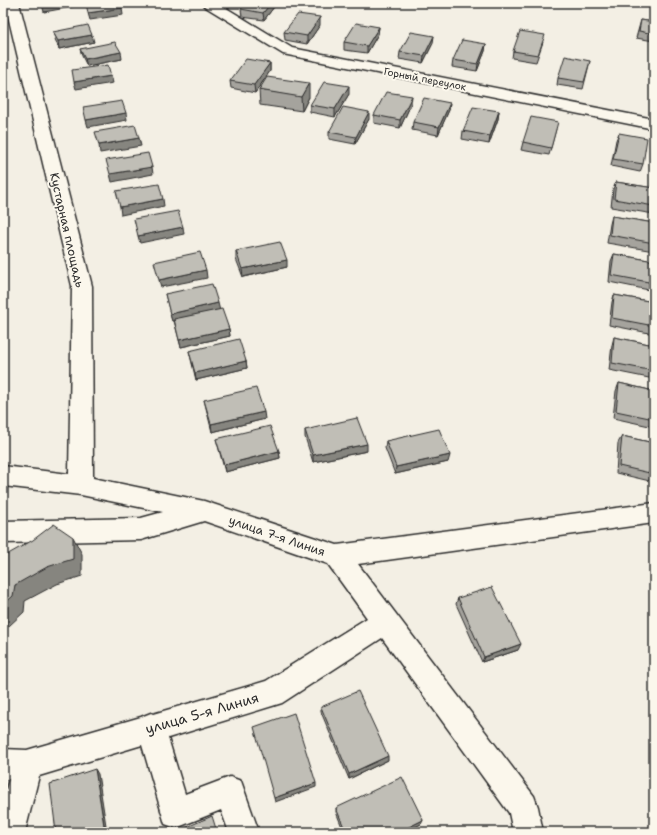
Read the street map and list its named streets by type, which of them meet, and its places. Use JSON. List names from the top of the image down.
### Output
{
  "streets": {
    "street": [
      "Горный переулок",
      "Кустарная площадь",
      "улица 7-я Линия",
      "улица 5-я Линия"
    ]
  },
  "crossings": [
    ["Кустарная площадь", "улица 7-я Линия"],
    ["улица 7-я Линия", "улица 5-я Линия"]
  ]
}
